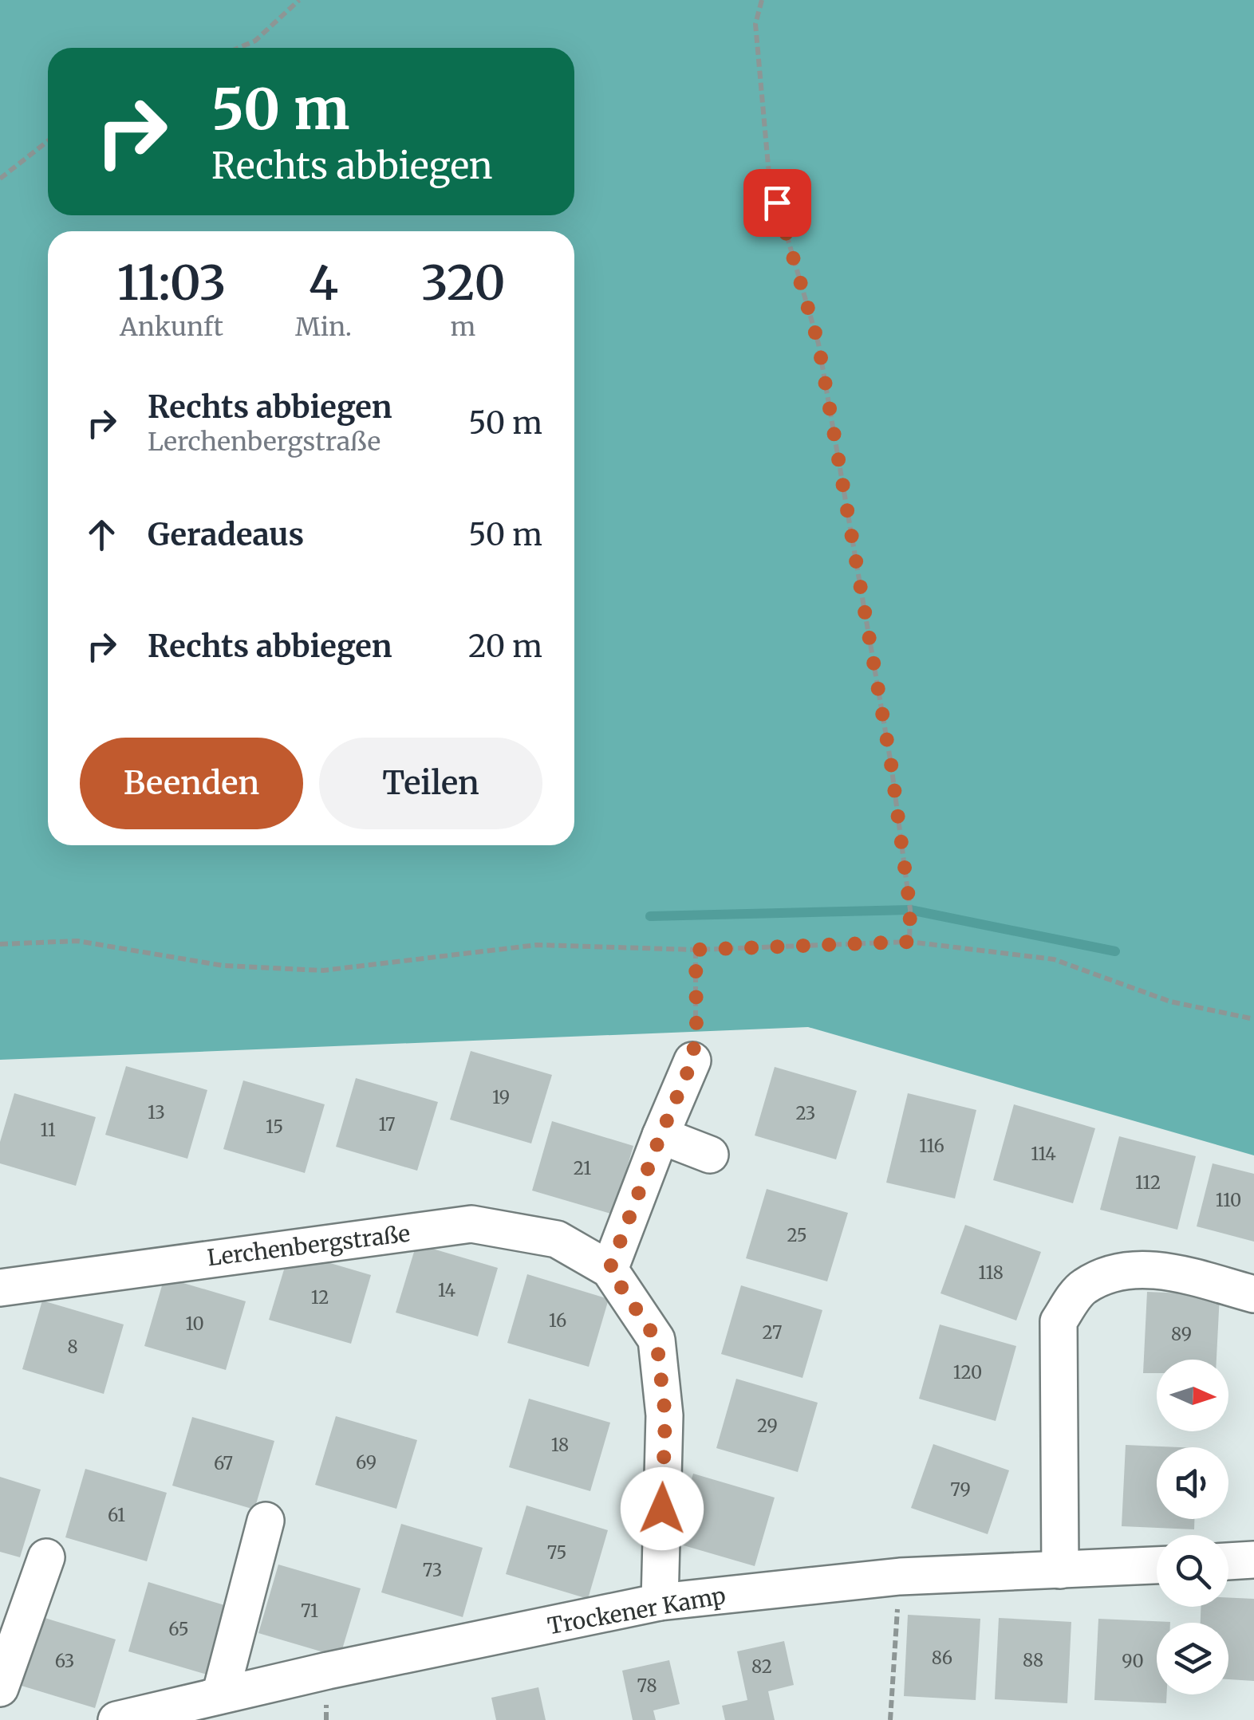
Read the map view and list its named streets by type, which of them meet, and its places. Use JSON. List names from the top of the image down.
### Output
{
  "streets": {
    "street": ["Lerchenbergstraße", "Trockener Kamp"]
  },
  "crossings": [
    ["Lerchenbergstraße", "Trockener Kamp"]
  ],
  "house_numbers": [
    "19",
    "13",
    "23",
    "17",
    "15",
    "11",
    "116",
    "114",
    "21",
    "112",
    "110",
    "25",
    "118",
    "14",
    "12",
    "16",
    "10",
    "27",
    "89",
    "8",
    "120",
    "29",
    "18",
    "69",
    "67",
    "79",
    "61",
    "75",
    "73",
    "71",
    "65",
    "86",
    "88",
    "63",
    "90",
    "82",
    "78"
  ],
  "north": "right",
  "page": {
    "turn": ["50 m", "Rechts abbiegen"],
    "eta": [
      "11:03",
      "Ankunft",
      "4",
      "Min.",
      "320",
      "m"
    ],
    "list": [
      {
        "name": "Rechts abbiegen",
        "note": "Lerchenbergstraße",
        "value": "50 m"
      },
      {
        "name": "Geradeaus",
        "value": "50 m"
      },
      {
        "name": "Rechts abbiegen",
        "value": "20 m"
      }
    ],
    "buttons": ["Beenden", "Teilen"]
  }
}
